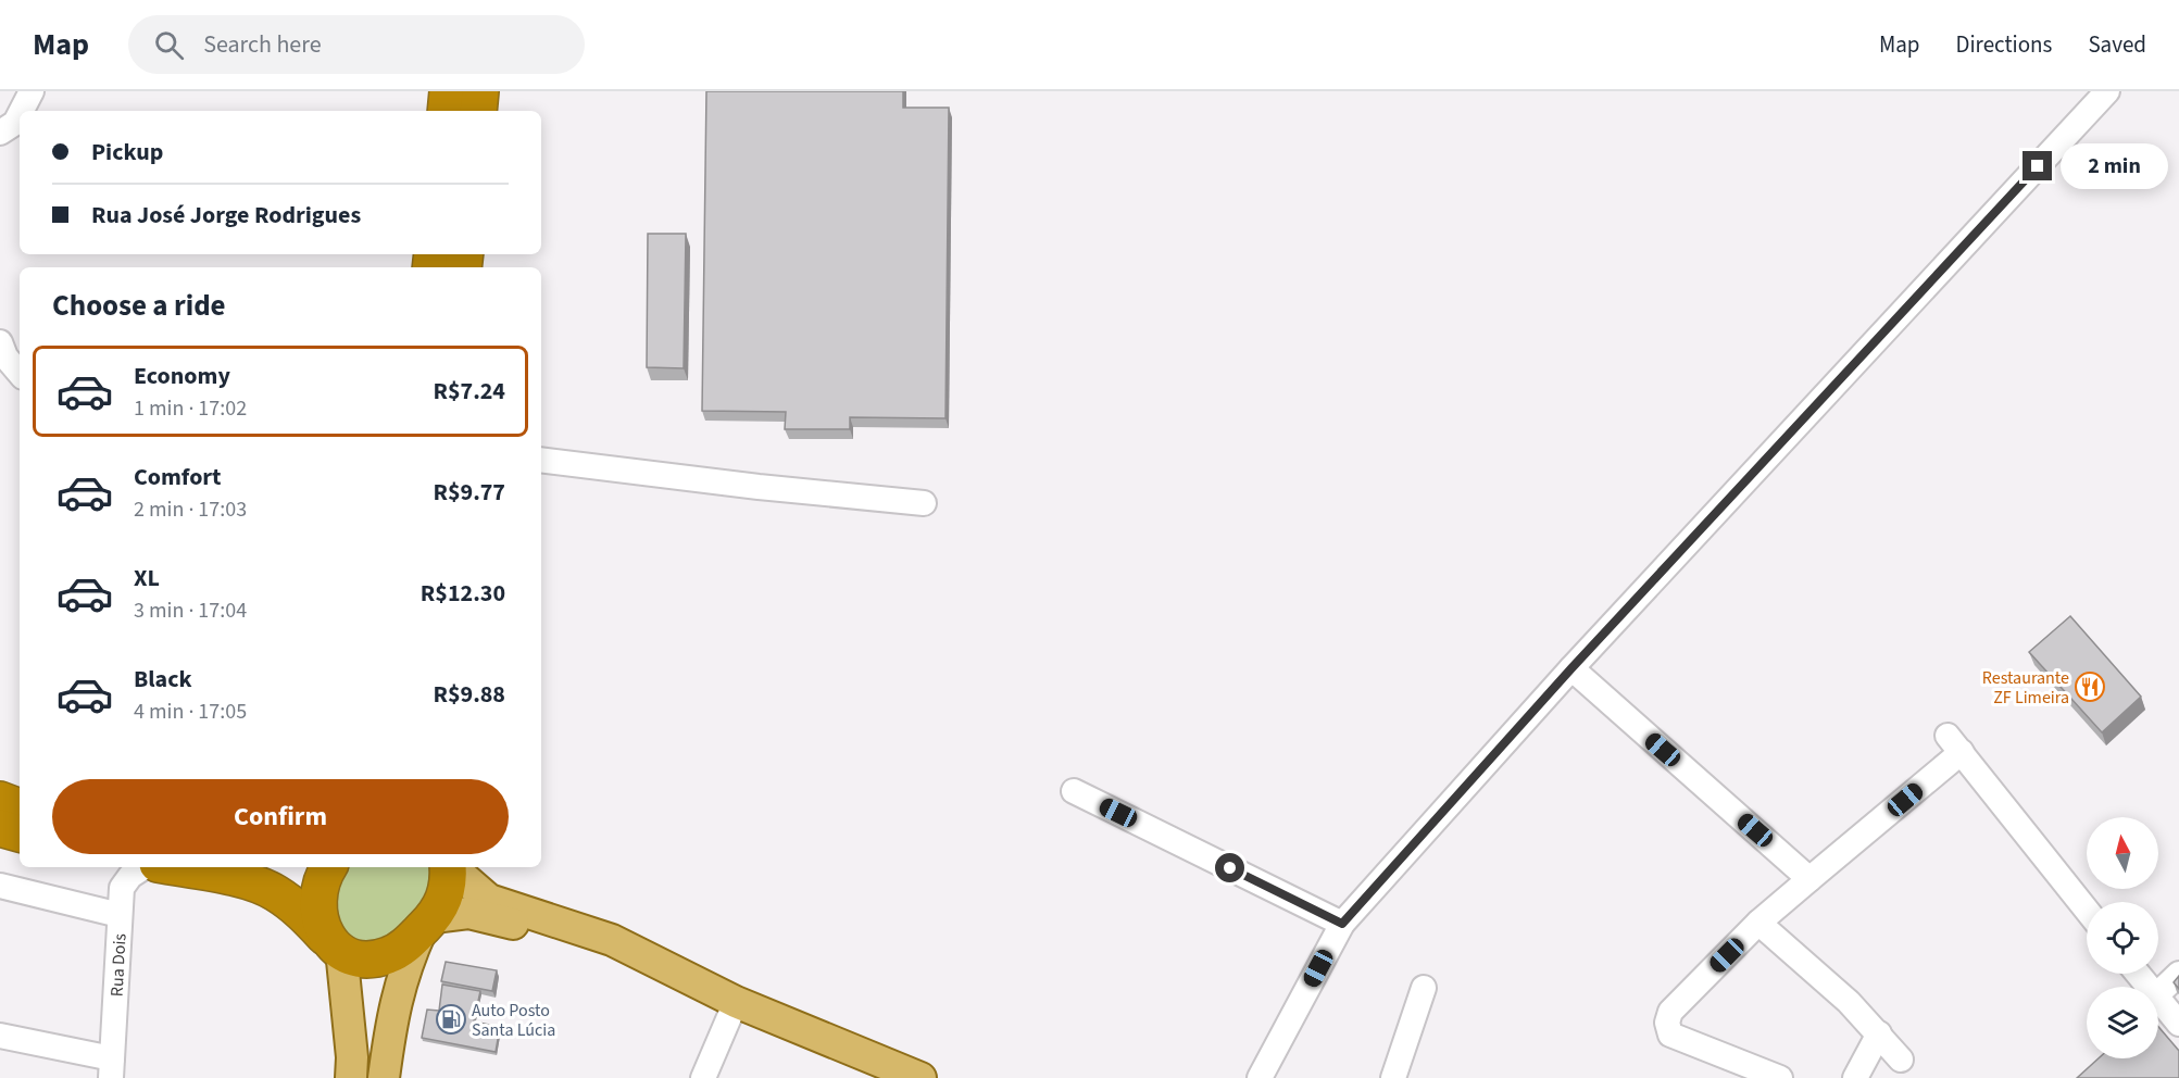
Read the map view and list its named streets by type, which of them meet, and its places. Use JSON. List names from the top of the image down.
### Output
{
  "streets": {
    "street": ["Rua Dois"]
  },
  "places": {
    "restaurant": ["Restaurante ZF Limeira"],
    "fuel station": ["Auto Posto Santa Lúcia"]
  },
  "north": "top",
  "page": {
    "header": "Map",
    "search": "Search here",
    "nav": ["Map", "Directions", "Saved"],
    "banner": ["Pickup", "Rua José Jorge Rodrigues"],
    "bubble": "2 min",
    "heading": "Choose a ride",
    "list": [
      {
        "name": "Economy",
        "note": "1 min · 17:02",
        "value": "R$7.24"
      },
      {
        "name": "Comfort",
        "note": "2 min · 17:03",
        "value": "R$9.77"
      },
      {
        "name": "XL",
        "note": "3 min · 17:04",
        "value": "R$12.30"
      },
      {
        "name": "Black",
        "note": "4 min · 17:05",
        "value": "R$9.88"
      }
    ],
    "buttons": "Confirm"
  }
}
